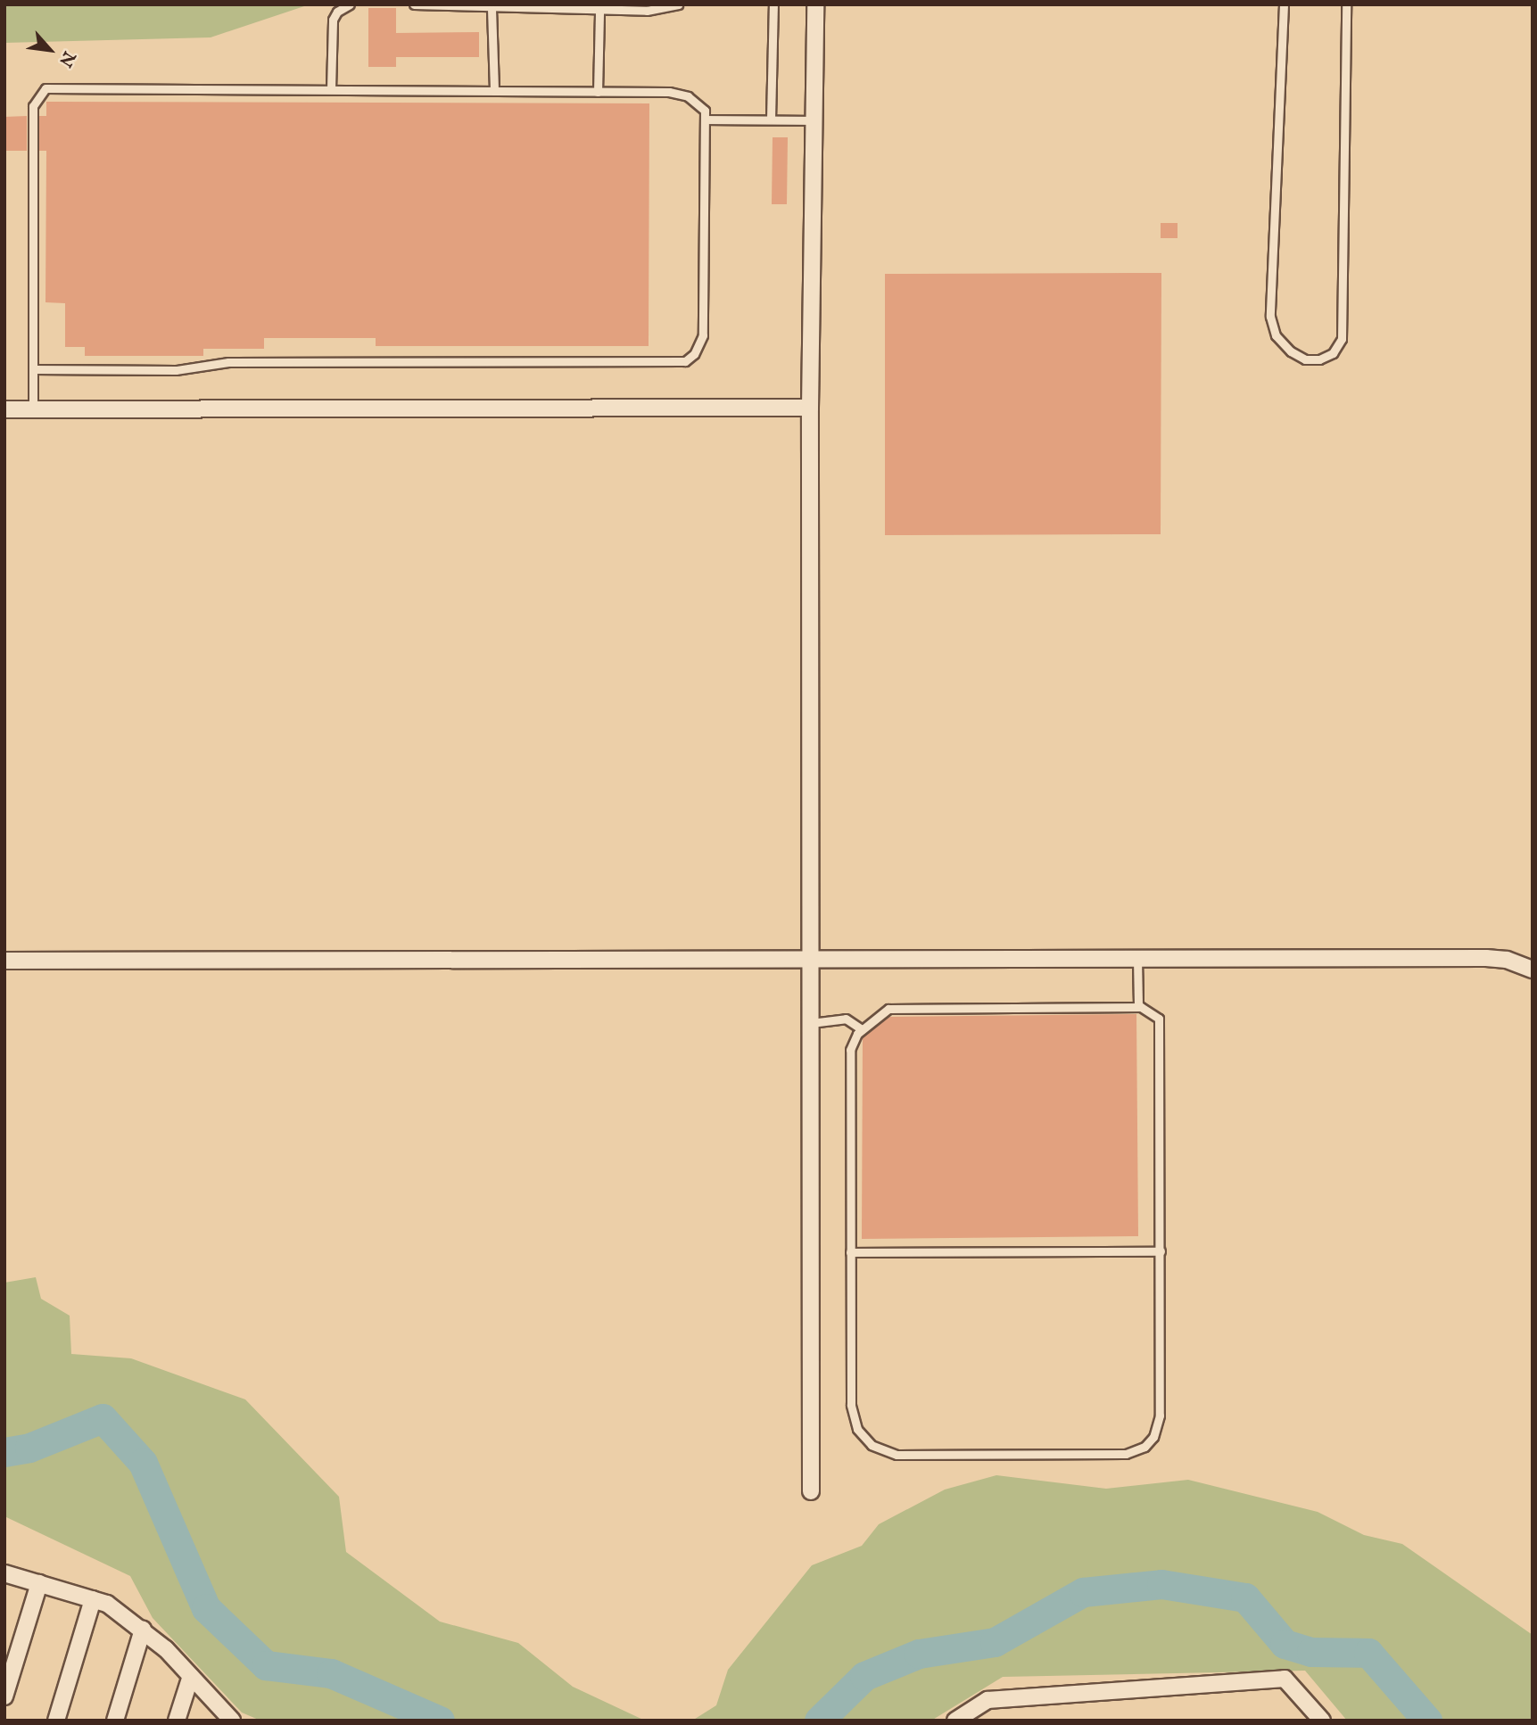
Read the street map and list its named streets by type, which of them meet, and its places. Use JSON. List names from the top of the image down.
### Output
{
  "north": "bottom right"
}
